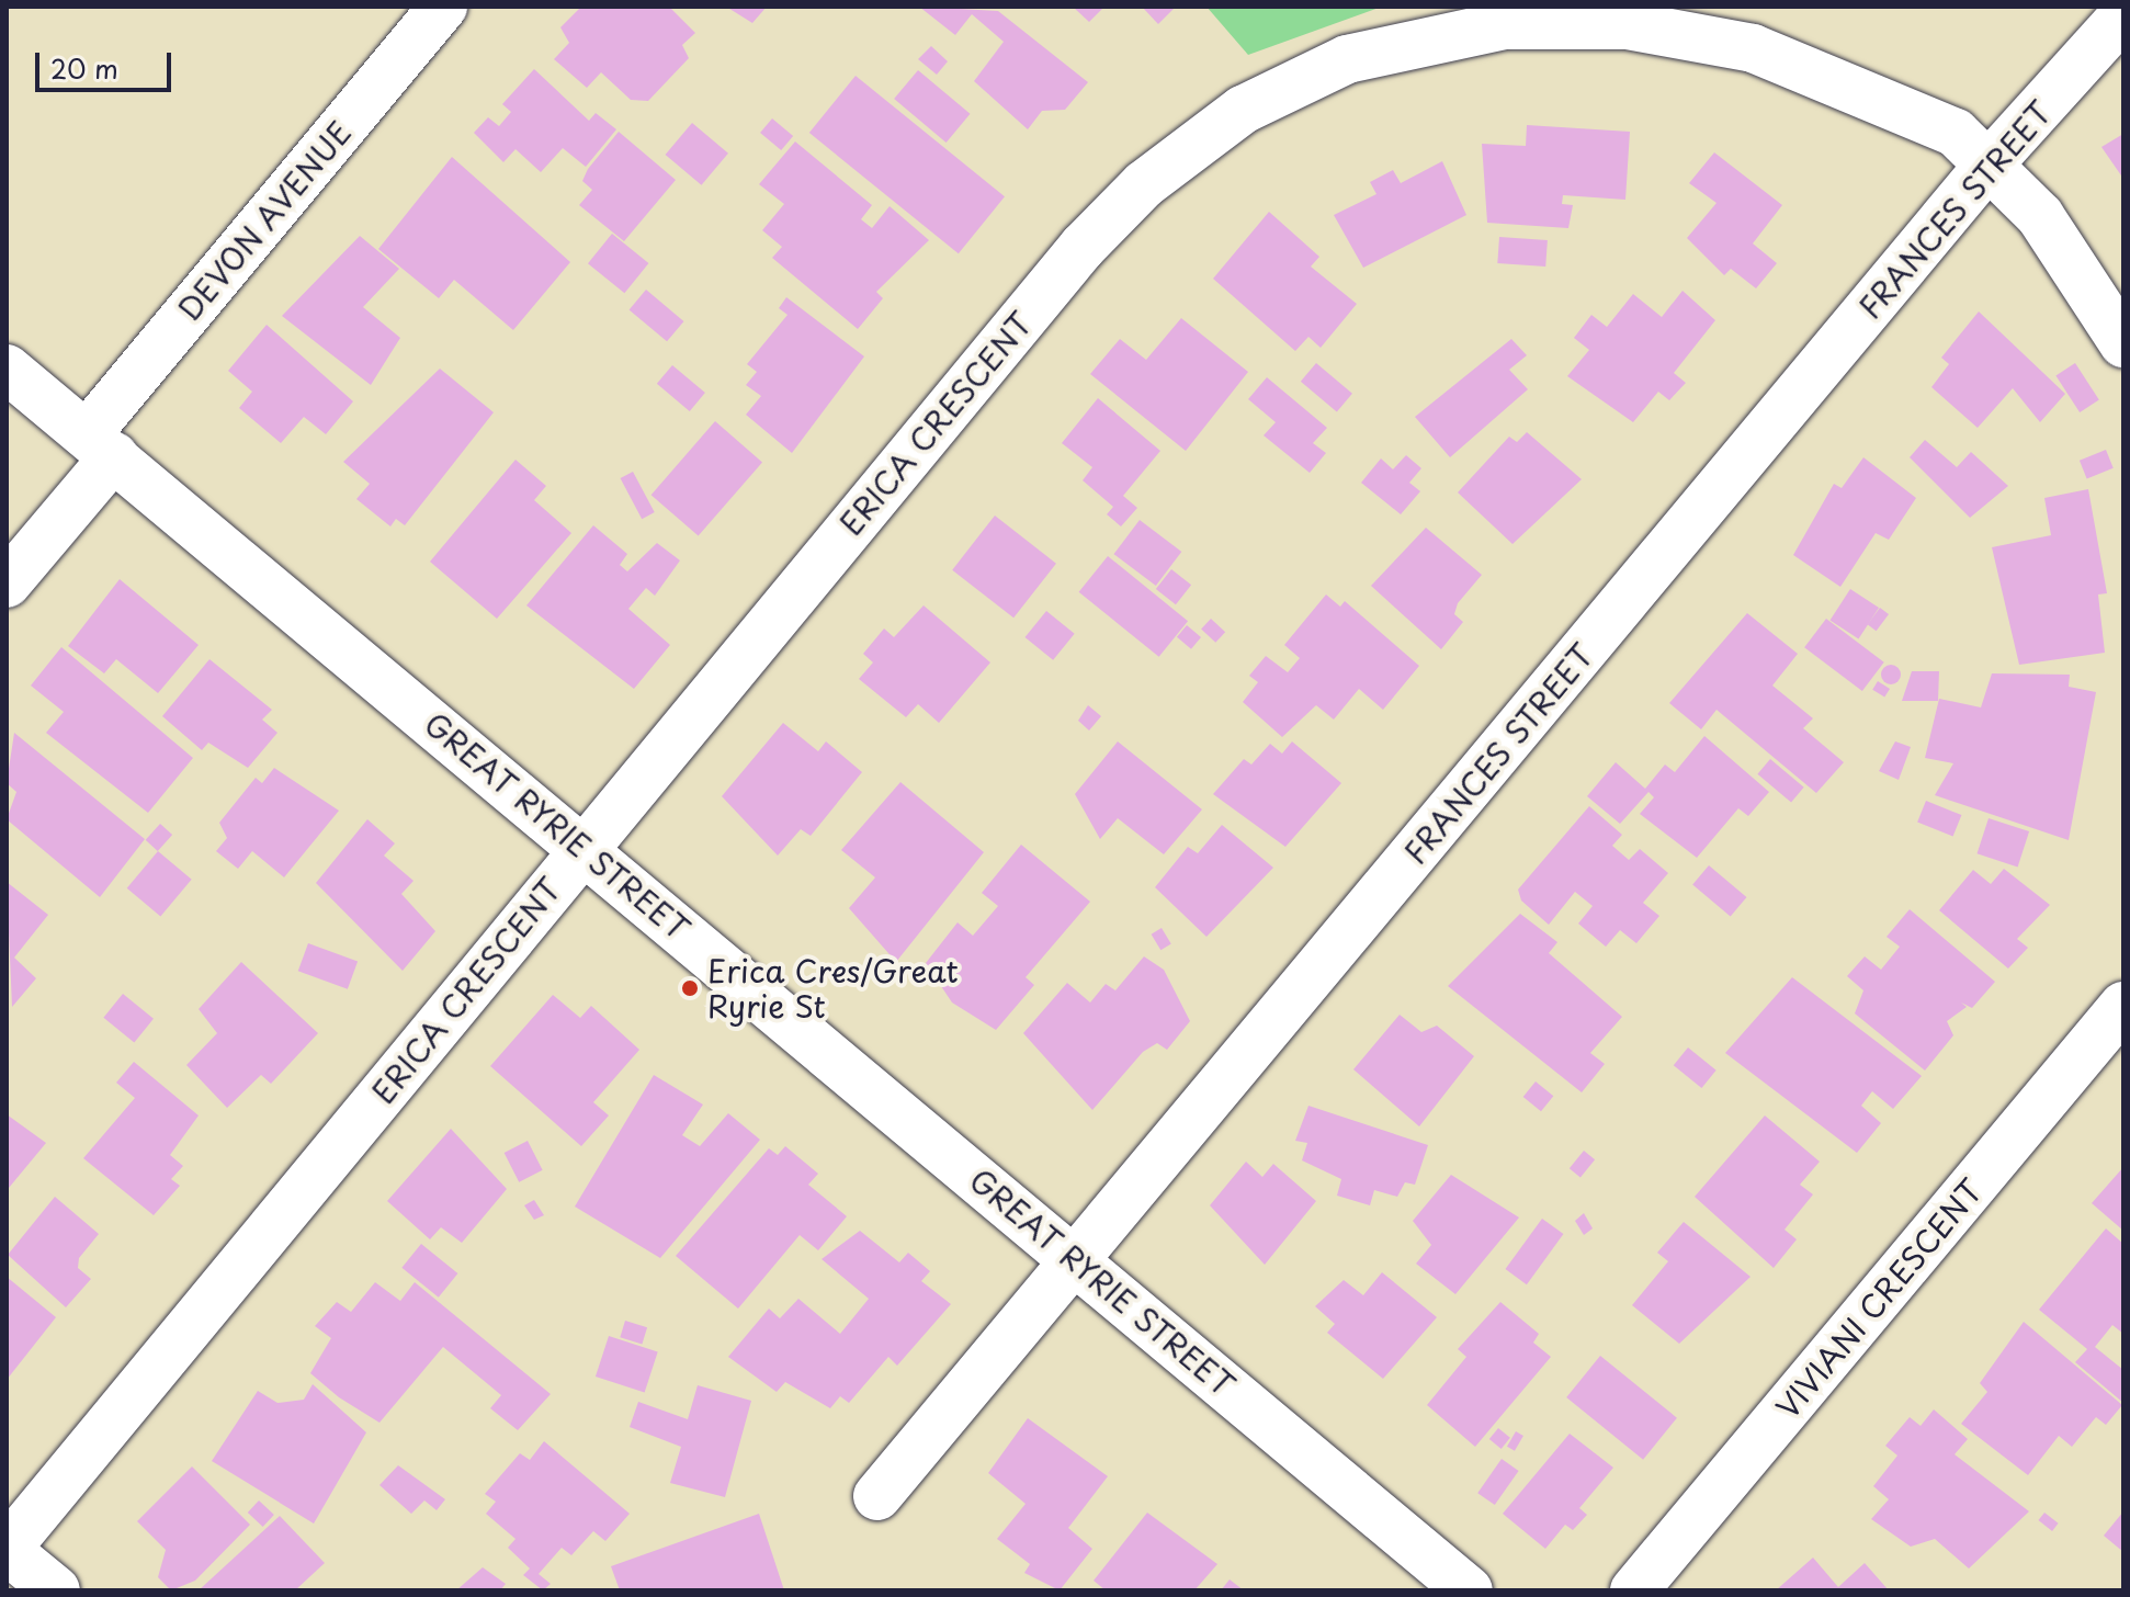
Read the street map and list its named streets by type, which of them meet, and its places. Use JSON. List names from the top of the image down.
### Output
{
  "streets": {
    "street": [
      "FRANCES STREET",
      "DEVON AVENUE",
      "ERICA CRESCENT",
      "GREAT RYRIE STREET",
      "VIVIANI CRESCENT"
    ]
  },
  "crossings": [
    ["FRANCES STREET", "ERICA CRESCENT"],
    ["FRANCES STREET", "GREAT RYRIE STREET"],
    ["DEVON AVENUE", "GREAT RYRIE STREET"],
    ["ERICA CRESCENT", "GREAT RYRIE STREET"]
  ],
  "places": ["Erica Cres/Great Ryrie St"],
  "scale_bar": "20 m"
}
